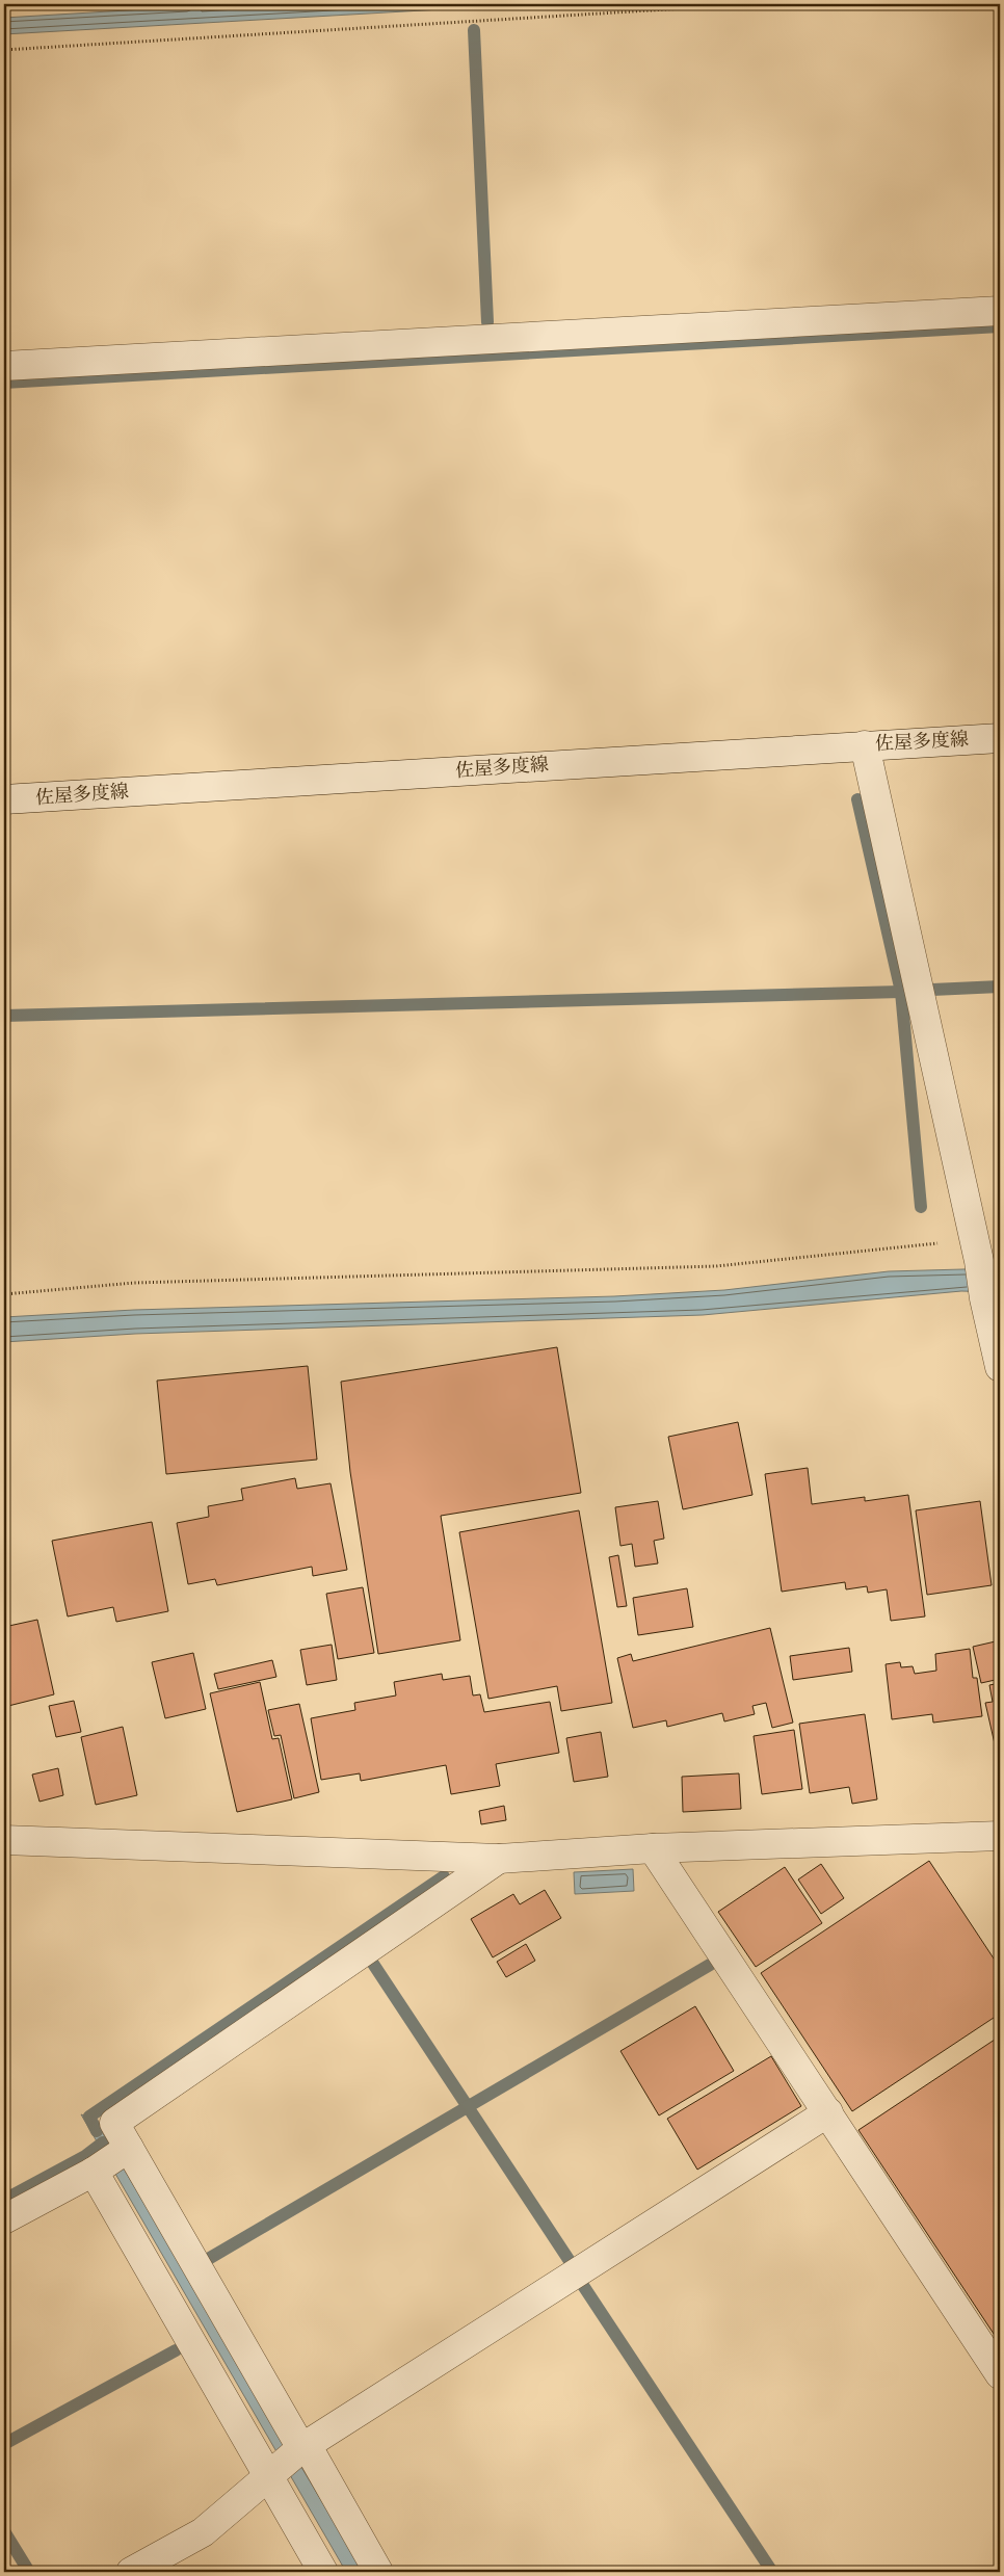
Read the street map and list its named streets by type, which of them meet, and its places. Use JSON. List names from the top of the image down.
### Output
{
  "streets": {
    "street": ["佐屋多度線"]
  }
}
